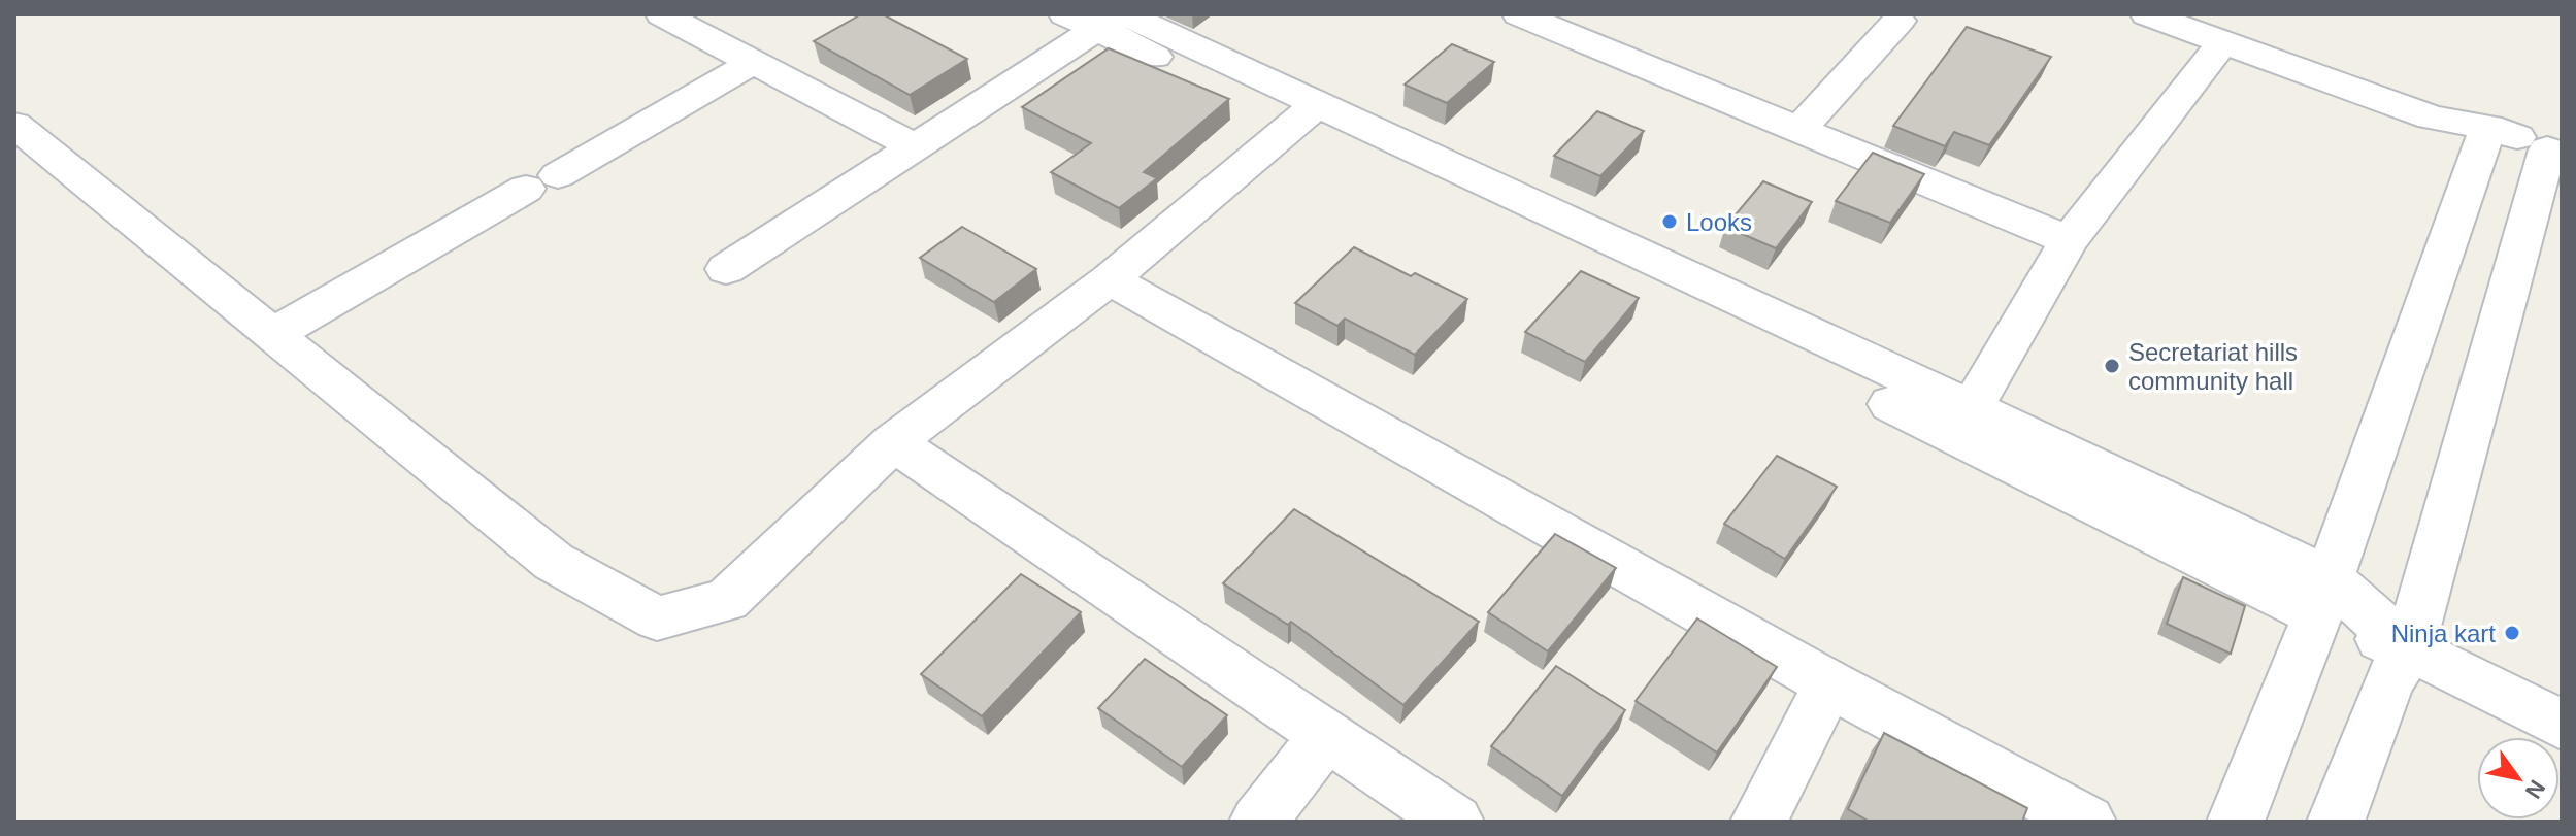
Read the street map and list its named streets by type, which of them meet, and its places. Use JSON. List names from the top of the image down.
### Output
{
  "places": ["Looks", "Secretariat hills community hall", "Ninja kart"],
  "north": "bottom right"
}
